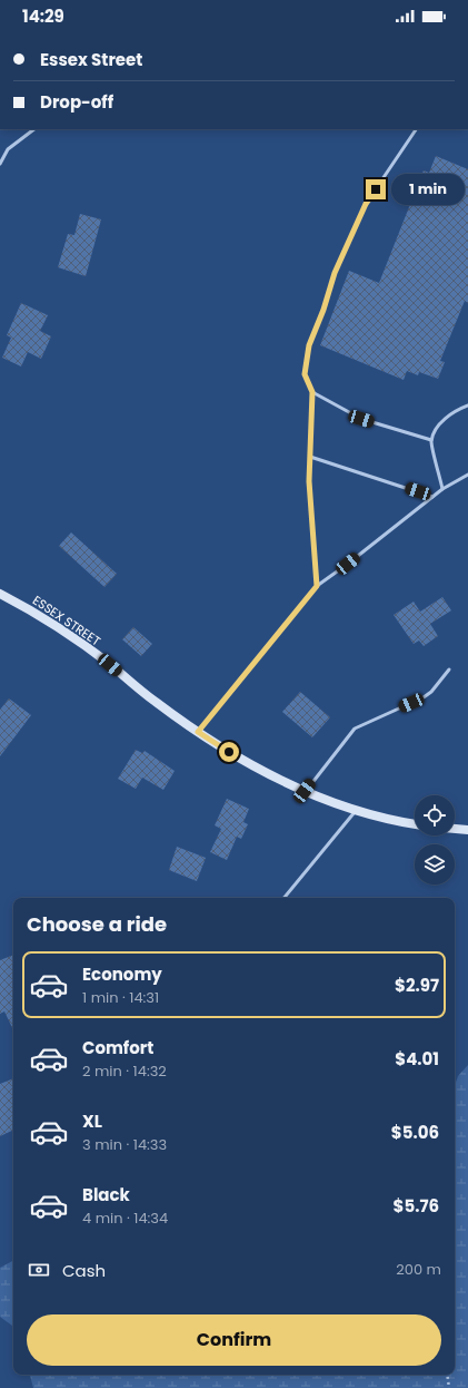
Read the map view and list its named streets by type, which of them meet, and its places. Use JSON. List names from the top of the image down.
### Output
{
  "streets": {
    "main road": ["ESSEX STREET"]
  },
  "page": {
    "status": "14:29",
    "banner": ["Essex Street", "Drop-off"],
    "bubble": "1 min",
    "heading": "Choose a ride",
    "list": [
      {
        "name": "Economy",
        "note": "1 min · 14:31",
        "value": "$2.97"
      },
      {
        "name": "Comfort",
        "note": "2 min · 14:32",
        "value": "$4.01"
      },
      {
        "name": "XL",
        "note": "3 min · 14:33",
        "value": "$5.06"
      },
      {
        "name": "Black",
        "note": "4 min · 14:34",
        "value": "$5.76"
      }
    ],
    "pay": ["Cash", "200 m"],
    "buttons": "Confirm"
  }
}
